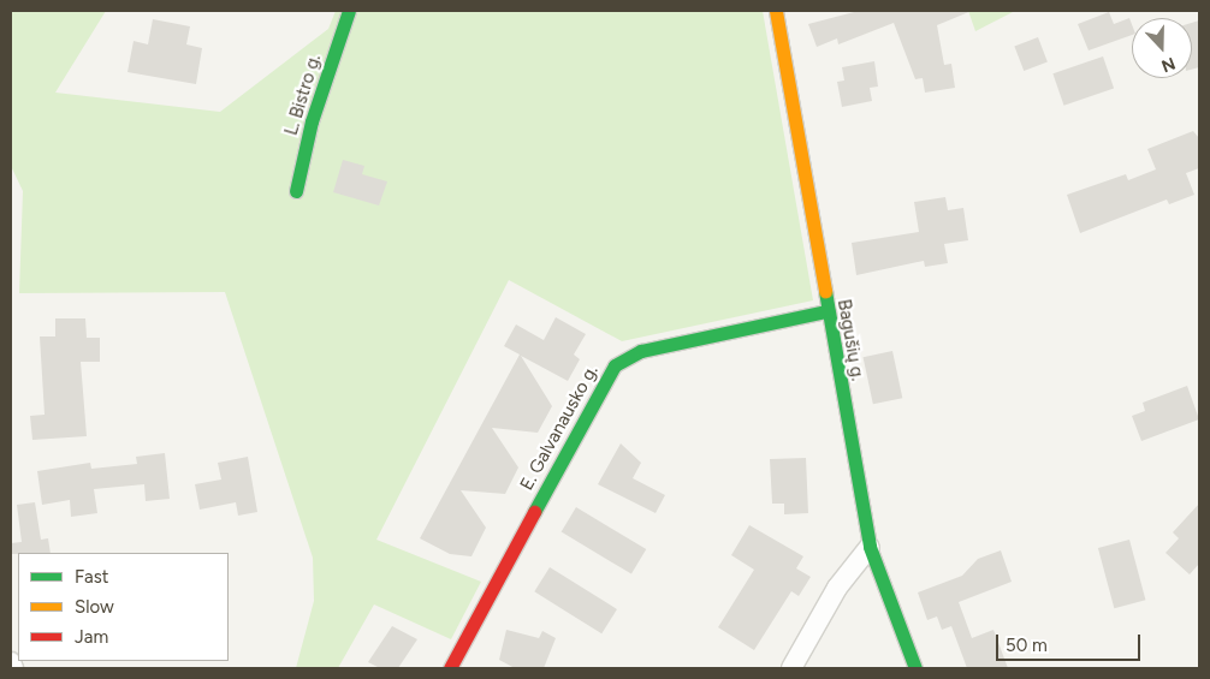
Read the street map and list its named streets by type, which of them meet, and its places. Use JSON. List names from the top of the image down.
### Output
{
  "streets": {
    "street": ["L. Bistro g.", "Bagušių g.", "E. Galvanausko g."]
  },
  "crossings": [
    ["Bagušių g.", "E. Galvanausko g."]
  ],
  "legend": ["Fast", "Slow", "Jam"],
  "scale_bar": "50 m",
  "north": "bottom"
}
